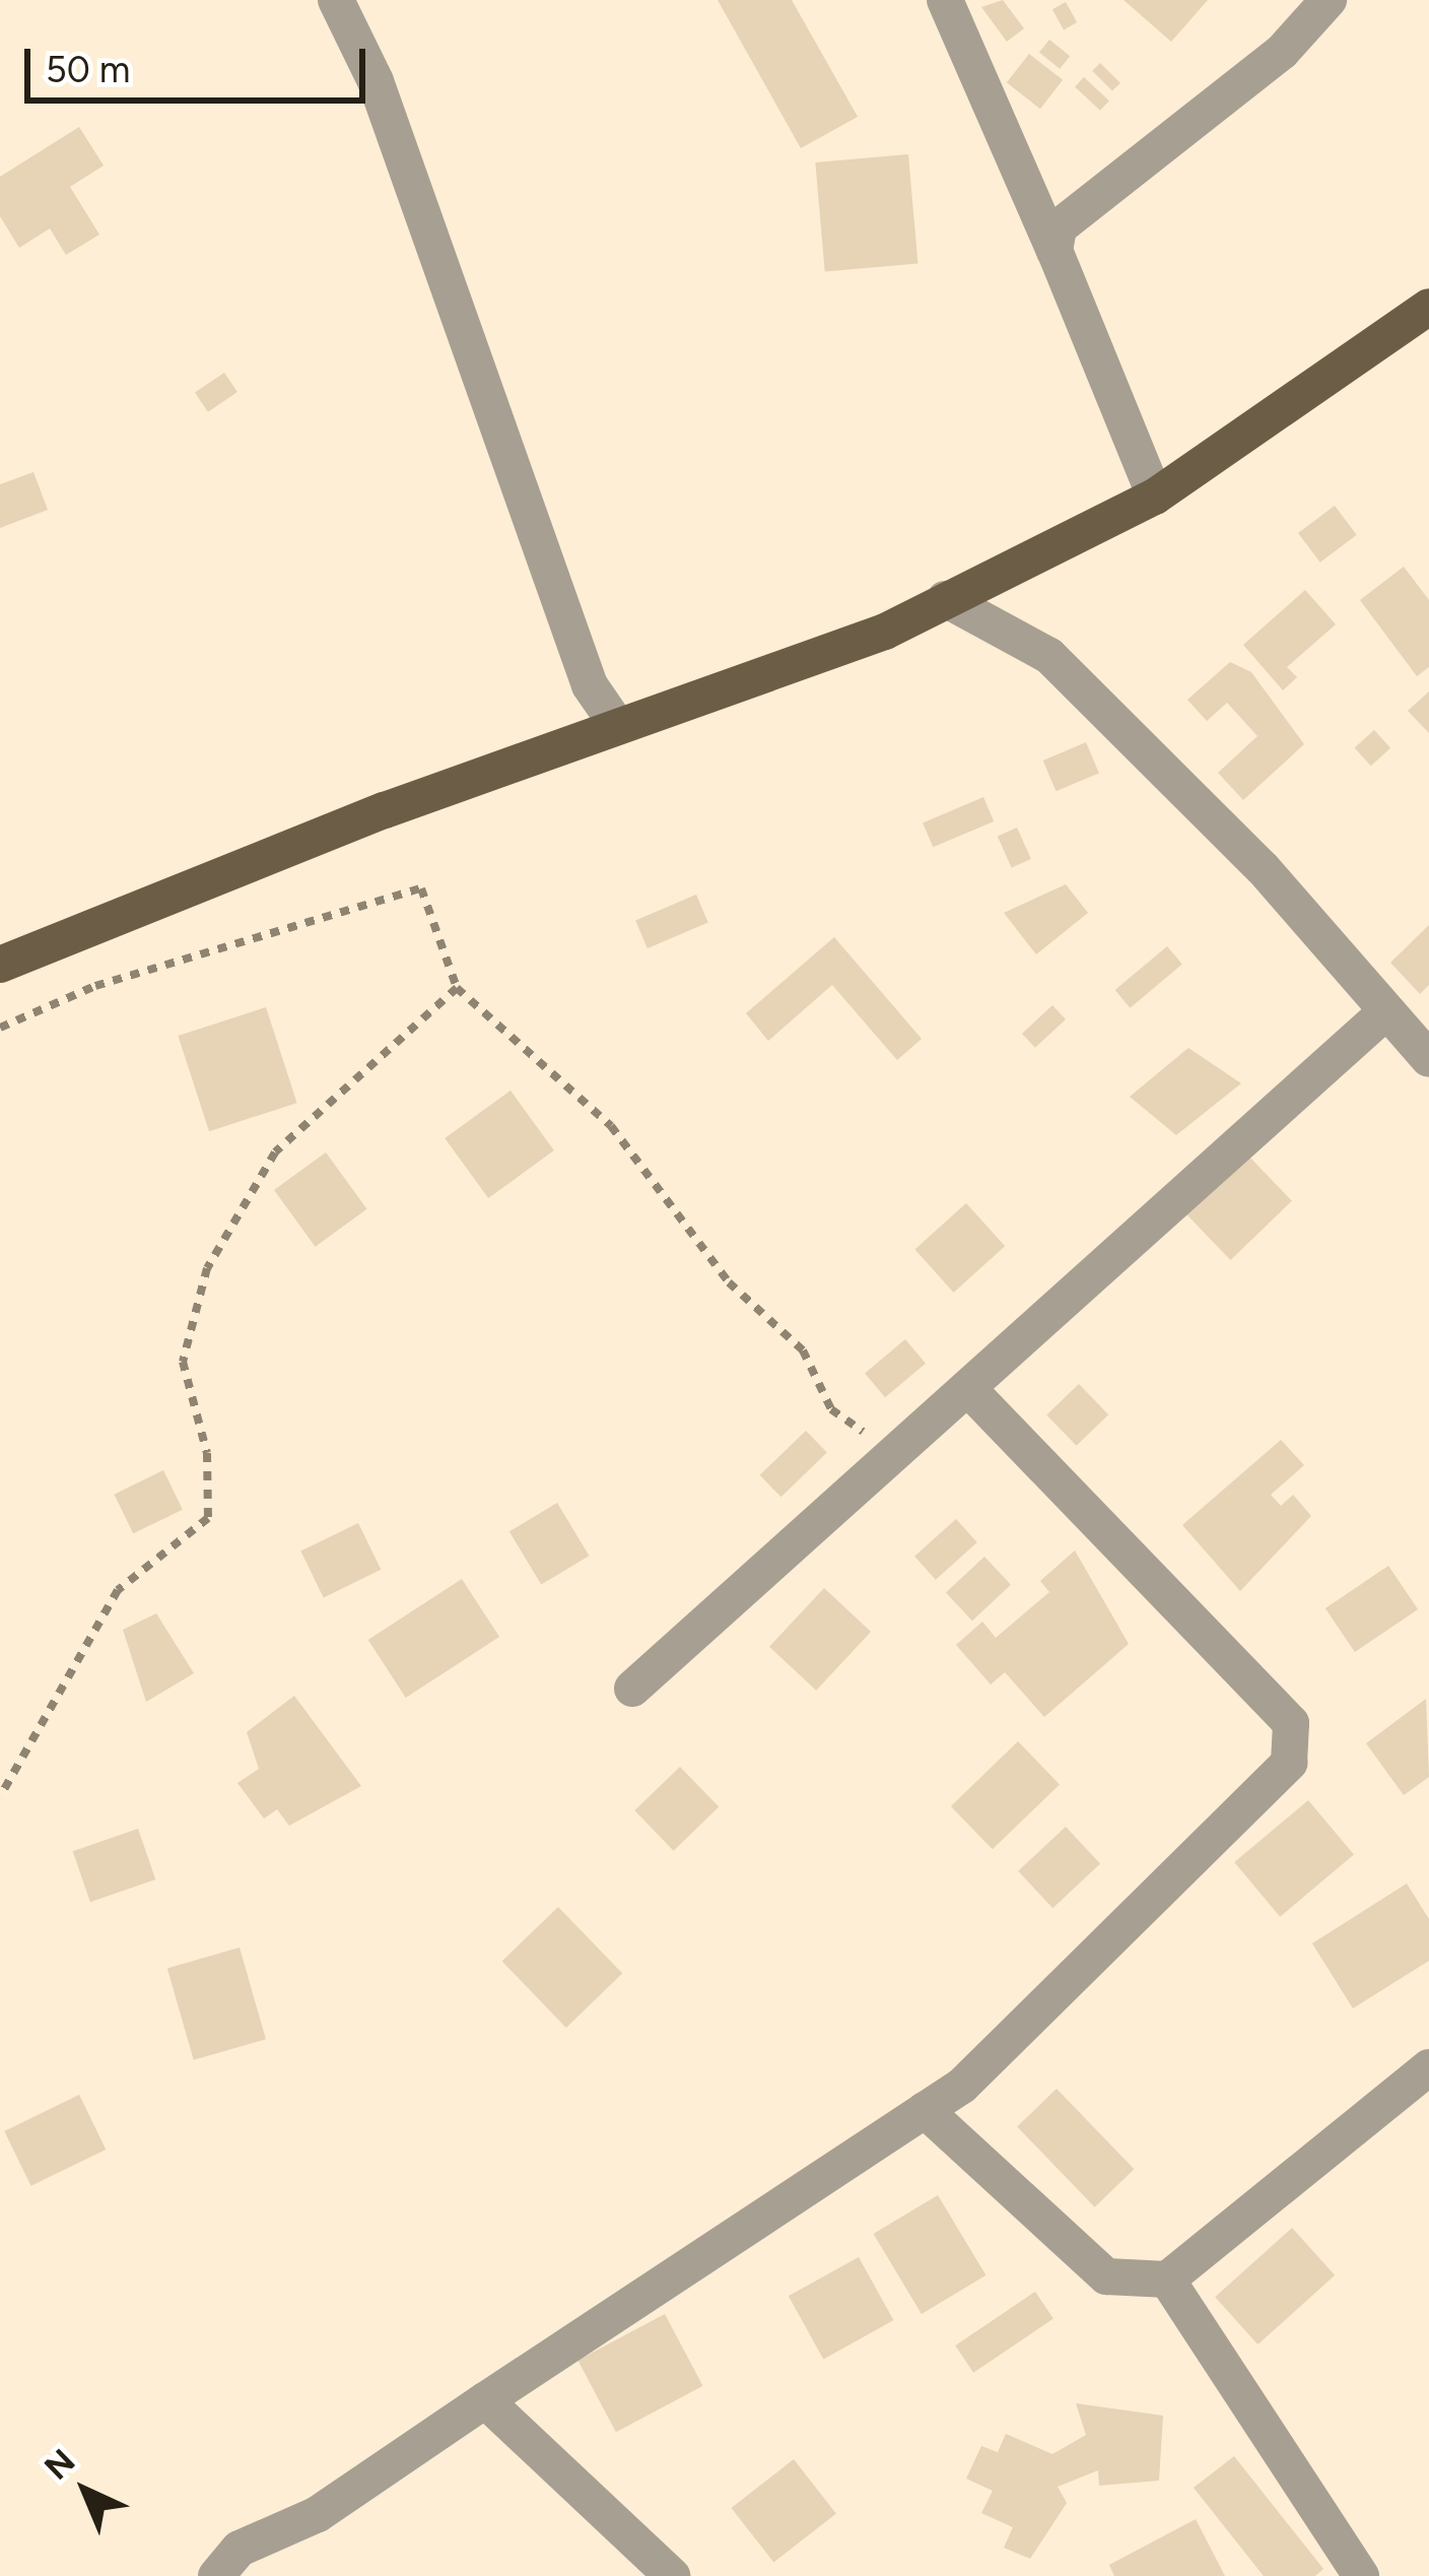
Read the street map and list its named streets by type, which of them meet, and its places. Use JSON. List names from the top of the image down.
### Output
{
  "scale_bar": "50 m",
  "north": "top left"
}
